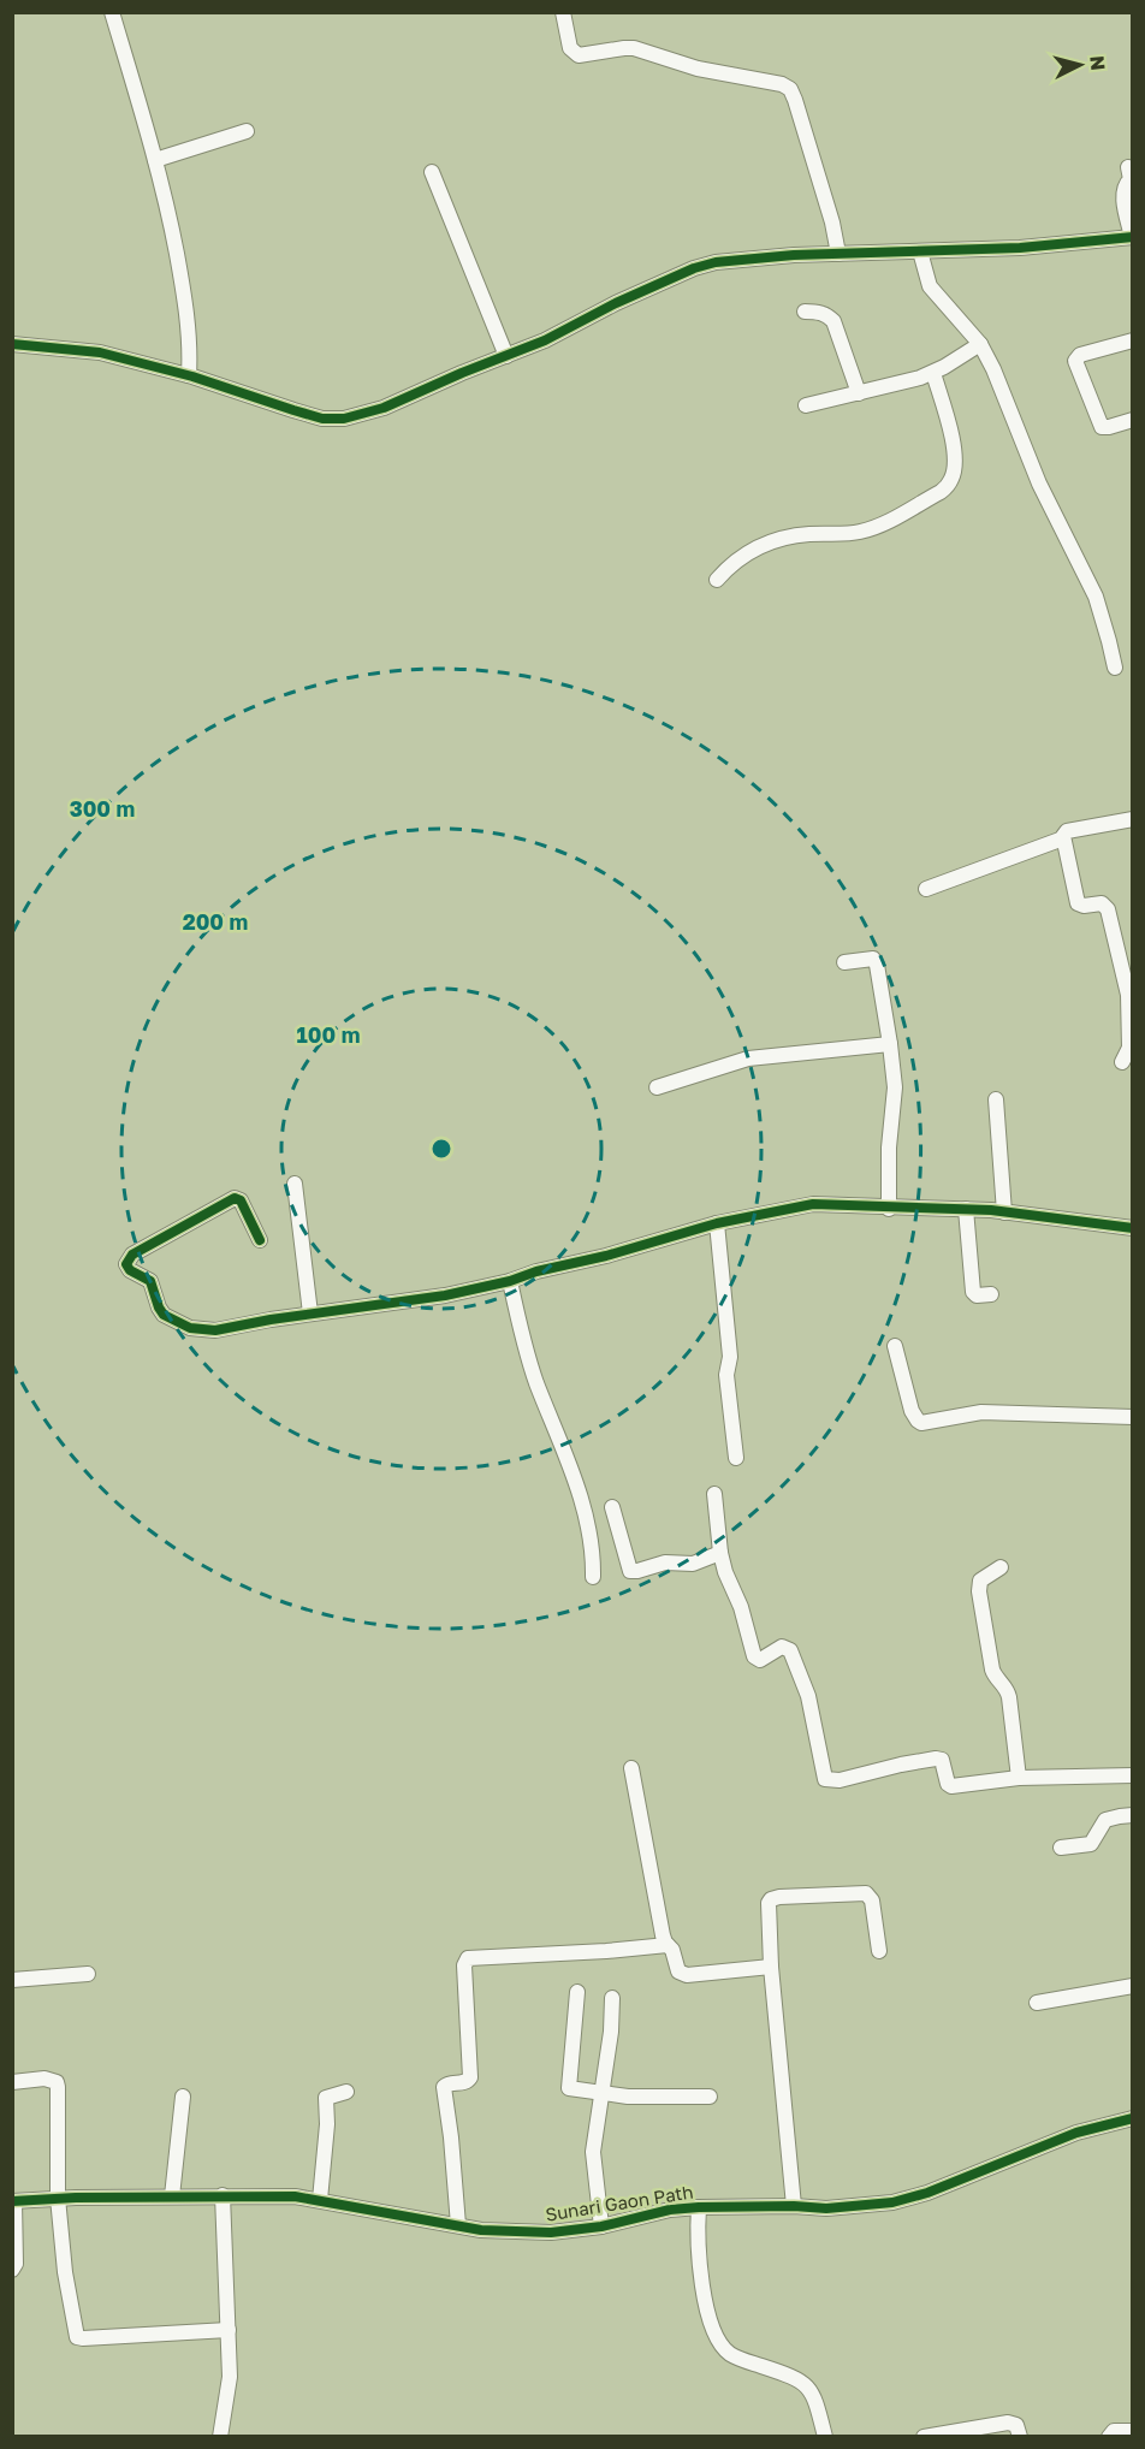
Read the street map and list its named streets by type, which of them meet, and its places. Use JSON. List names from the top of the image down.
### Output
{
  "streets": {
    "street": ["Sunari Gaon Path"]
  },
  "north": "right",
  "rings": ["300 m", "200 m", "100 m"]
}
